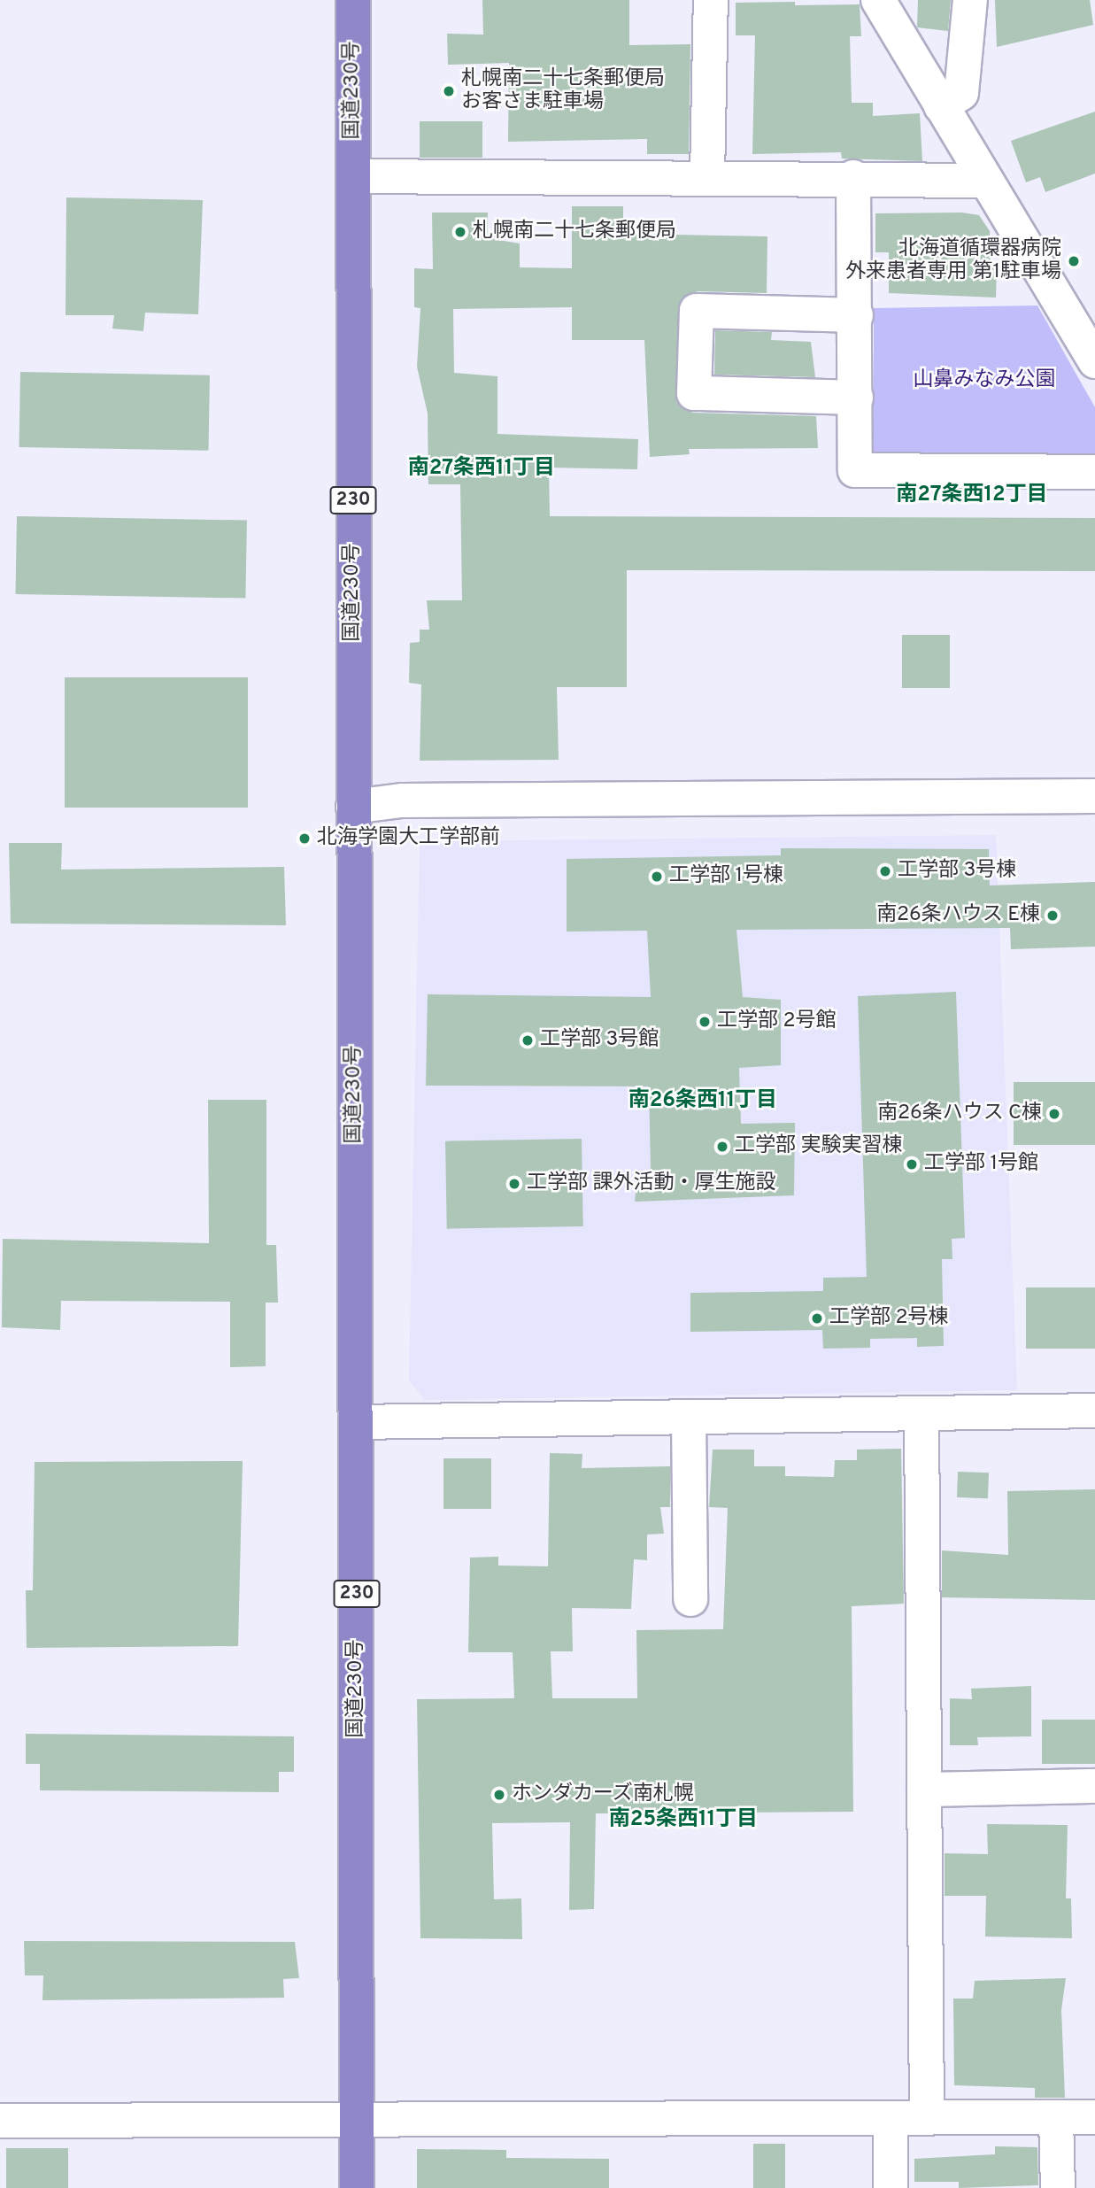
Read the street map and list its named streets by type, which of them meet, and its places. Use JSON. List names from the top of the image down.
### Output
{
  "streets": {
    "highway": ["国道230号", "230"]
  },
  "districts": [
    "南27条西11丁目",
    "南27条西12丁目",
    "南26条西11丁目",
    "南25条西11丁目"
  ],
  "parks": ["山鼻みなみ公園"],
  "places": [
    "札幌南二十七条郵便局 お客さま駐車場",
    "札幌南二十七条郵便局",
    "北海道循環器病院 外来患者専用 第1駐車場",
    "北海学園大工学部前",
    "工学部 3号棟",
    "工学部 1号棟",
    "南26条ハウス E棟",
    "工学部 2号館",
    "工学部 3号館",
    "南26条ハウス C棟",
    "工学部 実験実習棟",
    "工学部 1号館",
    "工学部 課外活動・厚生施設",
    "工学部 2号棟",
    "ホンダカーズ南札幌"
  ]
}
